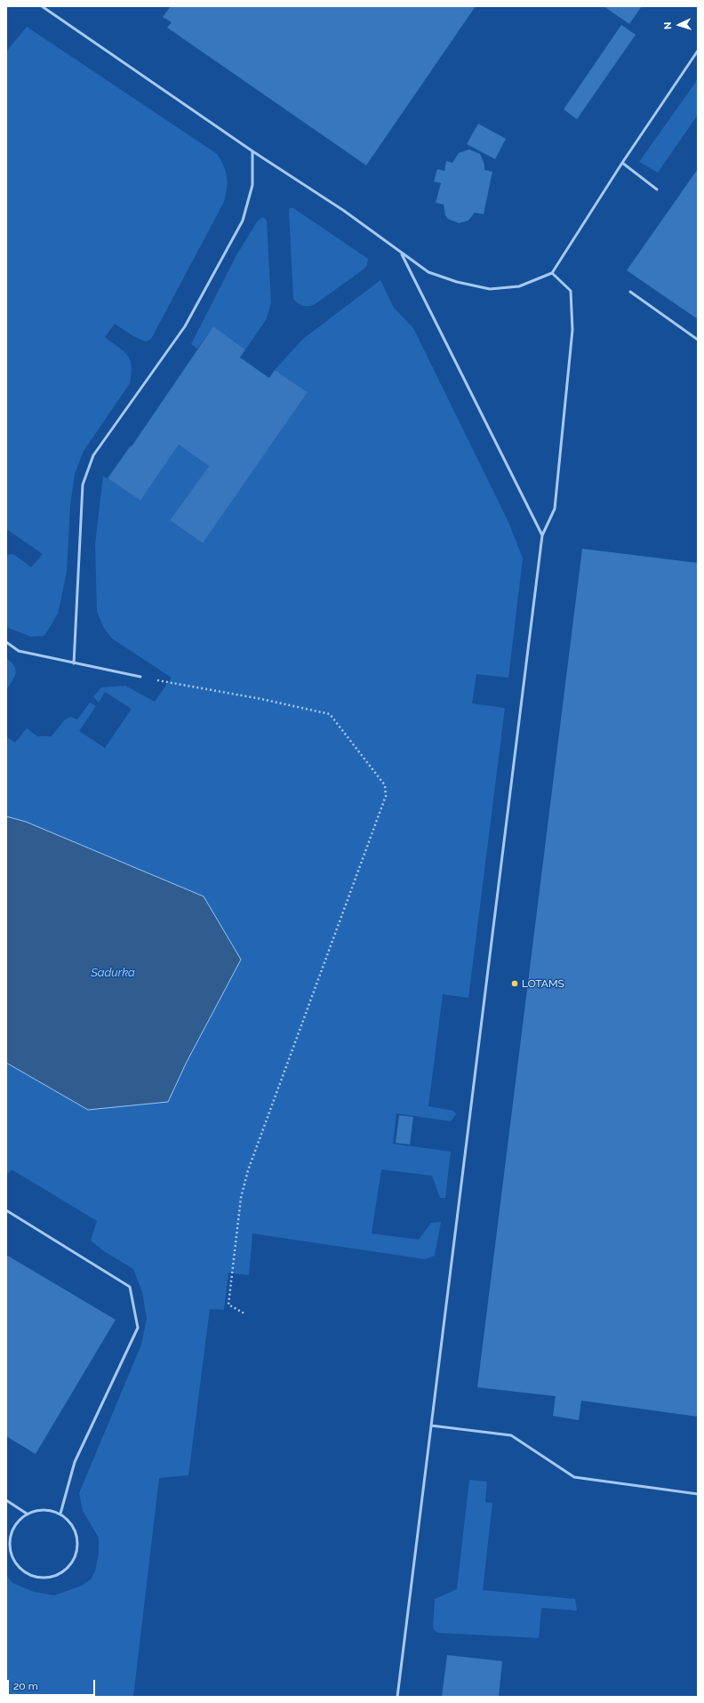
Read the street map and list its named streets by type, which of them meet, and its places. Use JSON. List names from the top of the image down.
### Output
{
  "water": ["Sadurka"],
  "places": ["LOTAMS"],
  "scale_bar": "20 m",
  "north": "left"
}
